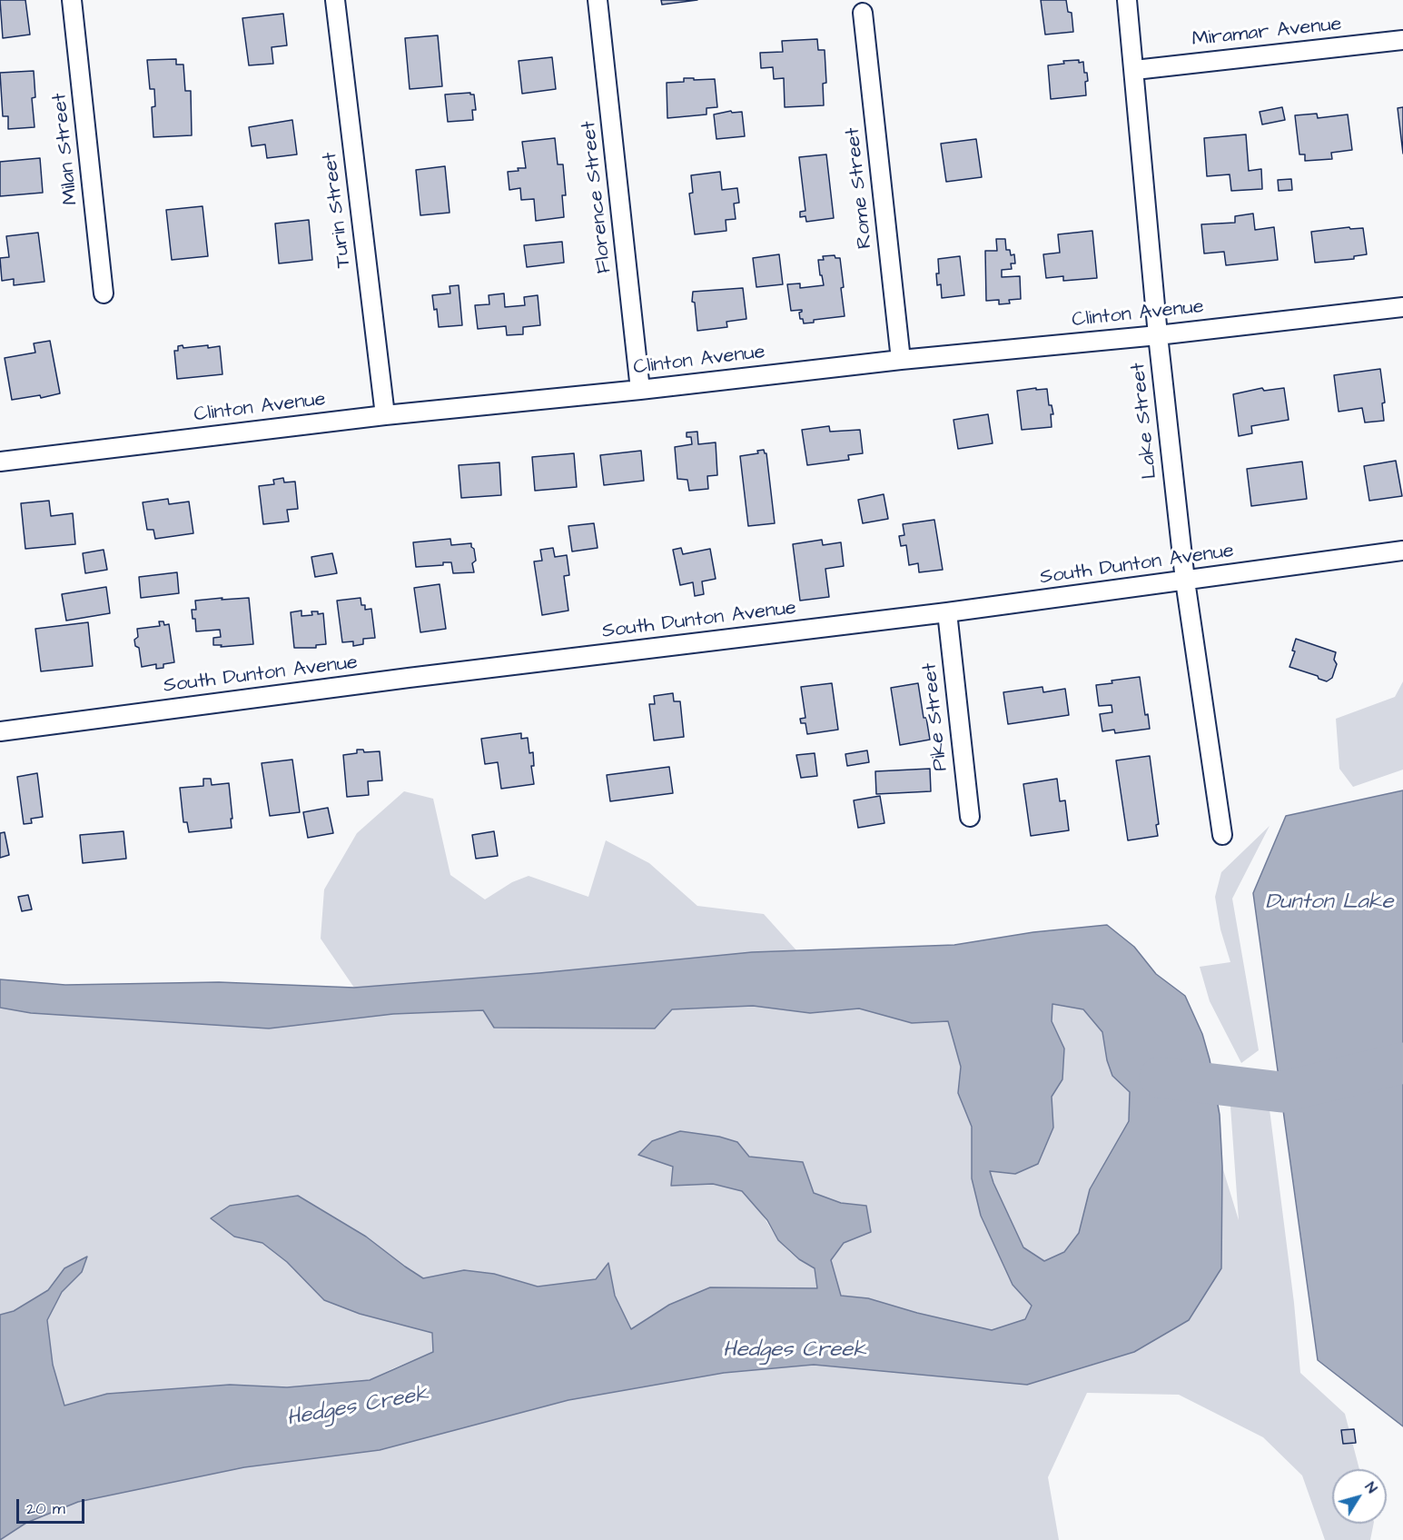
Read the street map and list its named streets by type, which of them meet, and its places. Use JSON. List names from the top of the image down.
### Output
{
  "streets": {
    "street": [
      "Miramar Avenue",
      "Milan Street",
      "Rome Street",
      "Florence Street",
      "Turin Street",
      "Clinton Avenue",
      "Lake Street",
      "South Dunton Avenue",
      "Pike Street"
    ]
  },
  "crossings": [
    ["Miramar Avenue", "Lake Street"],
    ["Rome Street", "Clinton Avenue"],
    ["Florence Street", "Clinton Avenue"],
    ["Turin Street", "Clinton Avenue"],
    ["Clinton Avenue", "Lake Street"],
    ["Lake Street", "South Dunton Avenue"],
    ["South Dunton Avenue", "Pike Street"]
  ],
  "water": ["Dunton Lake", "Hedges Creek"],
  "scale_bar": "20 m",
  "north": "top right"
}
